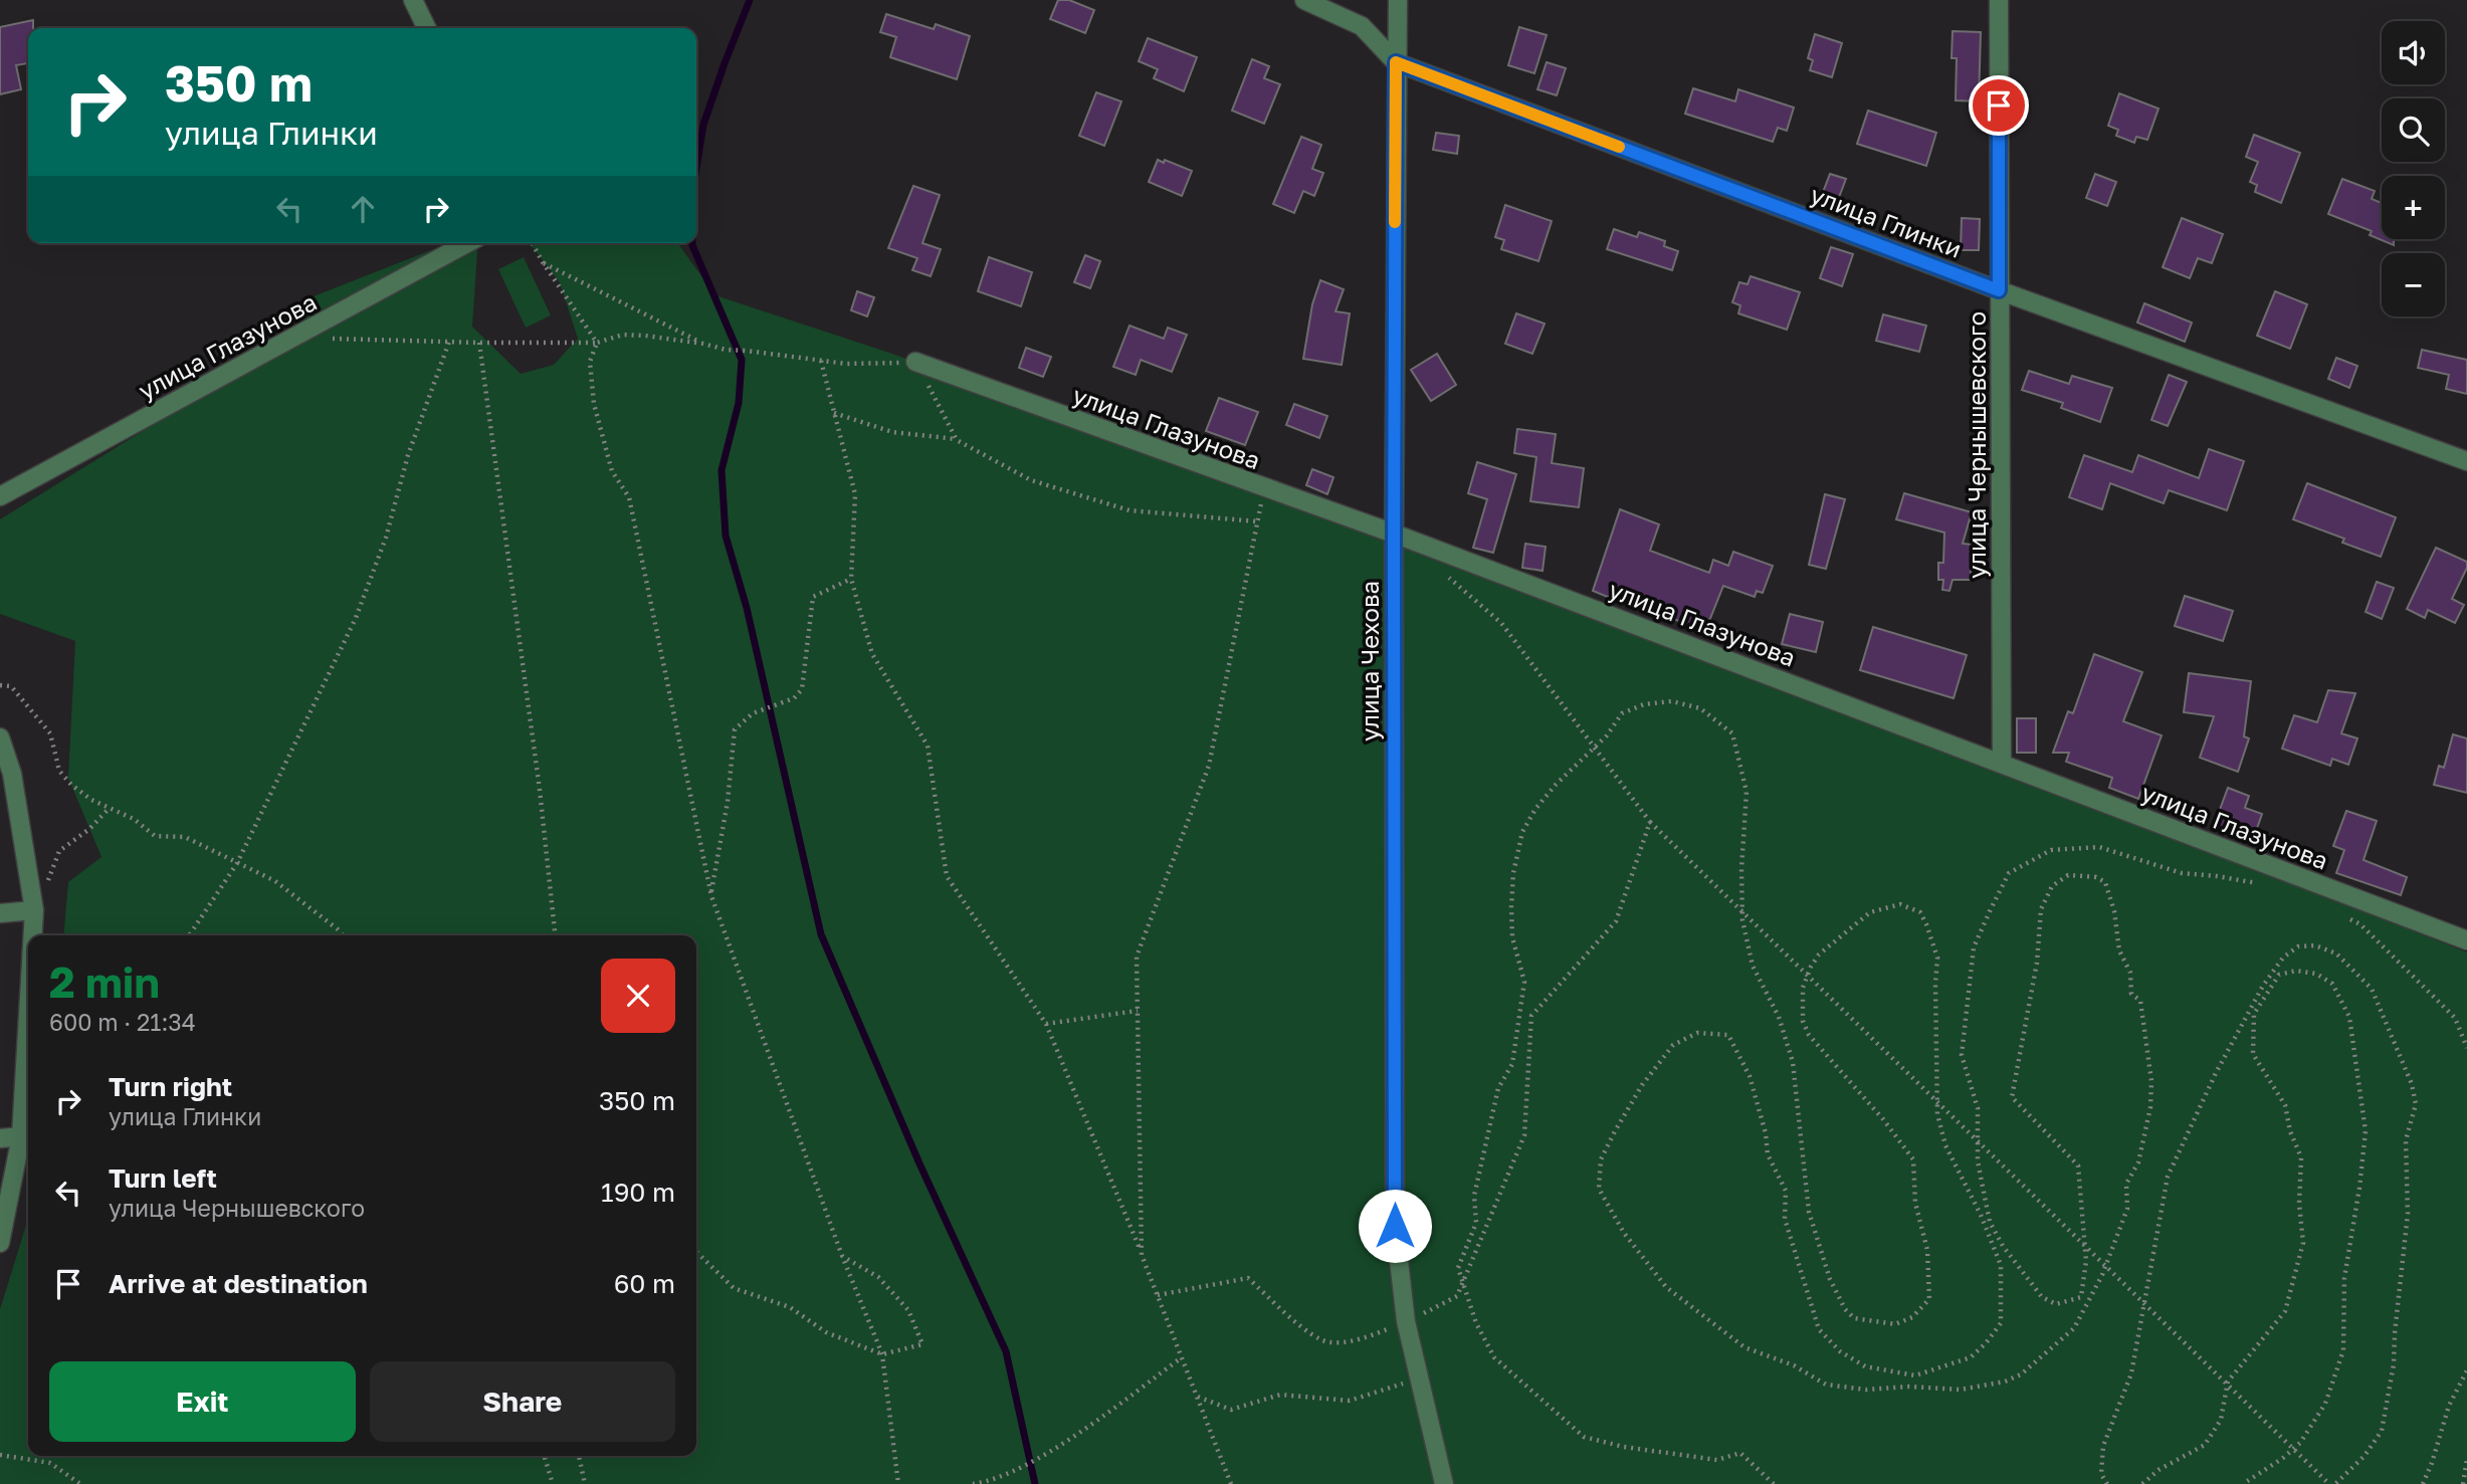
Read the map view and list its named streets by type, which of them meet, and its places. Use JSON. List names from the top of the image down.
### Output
{
  "streets": {
    "street": [
      "улица Глинки",
      "улица Глазунова",
      "улица Чернышевского",
      "улица Чехова"
    ]
  },
  "crossings": [
    ["улица Глинки", "улица Чернышевского"],
    ["улица Глинки", "улица Чехова"],
    ["улица Глазунова", "улица Чернышевского"],
    ["улица Глазунова", "улица Чехова"]
  ],
  "page": {
    "map_buttons": ["+", "−"],
    "turn": ["350 m", "улица Глинки"],
    "heading": ["2 min", "600 m · 21:34"],
    "list": [
      {
        "name": "Turn right",
        "note": "улица Глинки",
        "value": "350 m"
      },
      {
        "name": "Turn left",
        "note": "улица Чернышевского",
        "value": "190 m"
      },
      {
        "name": "Arrive at destination",
        "value": "60 m"
      }
    ],
    "buttons": ["Exit", "Share"]
  }
}
